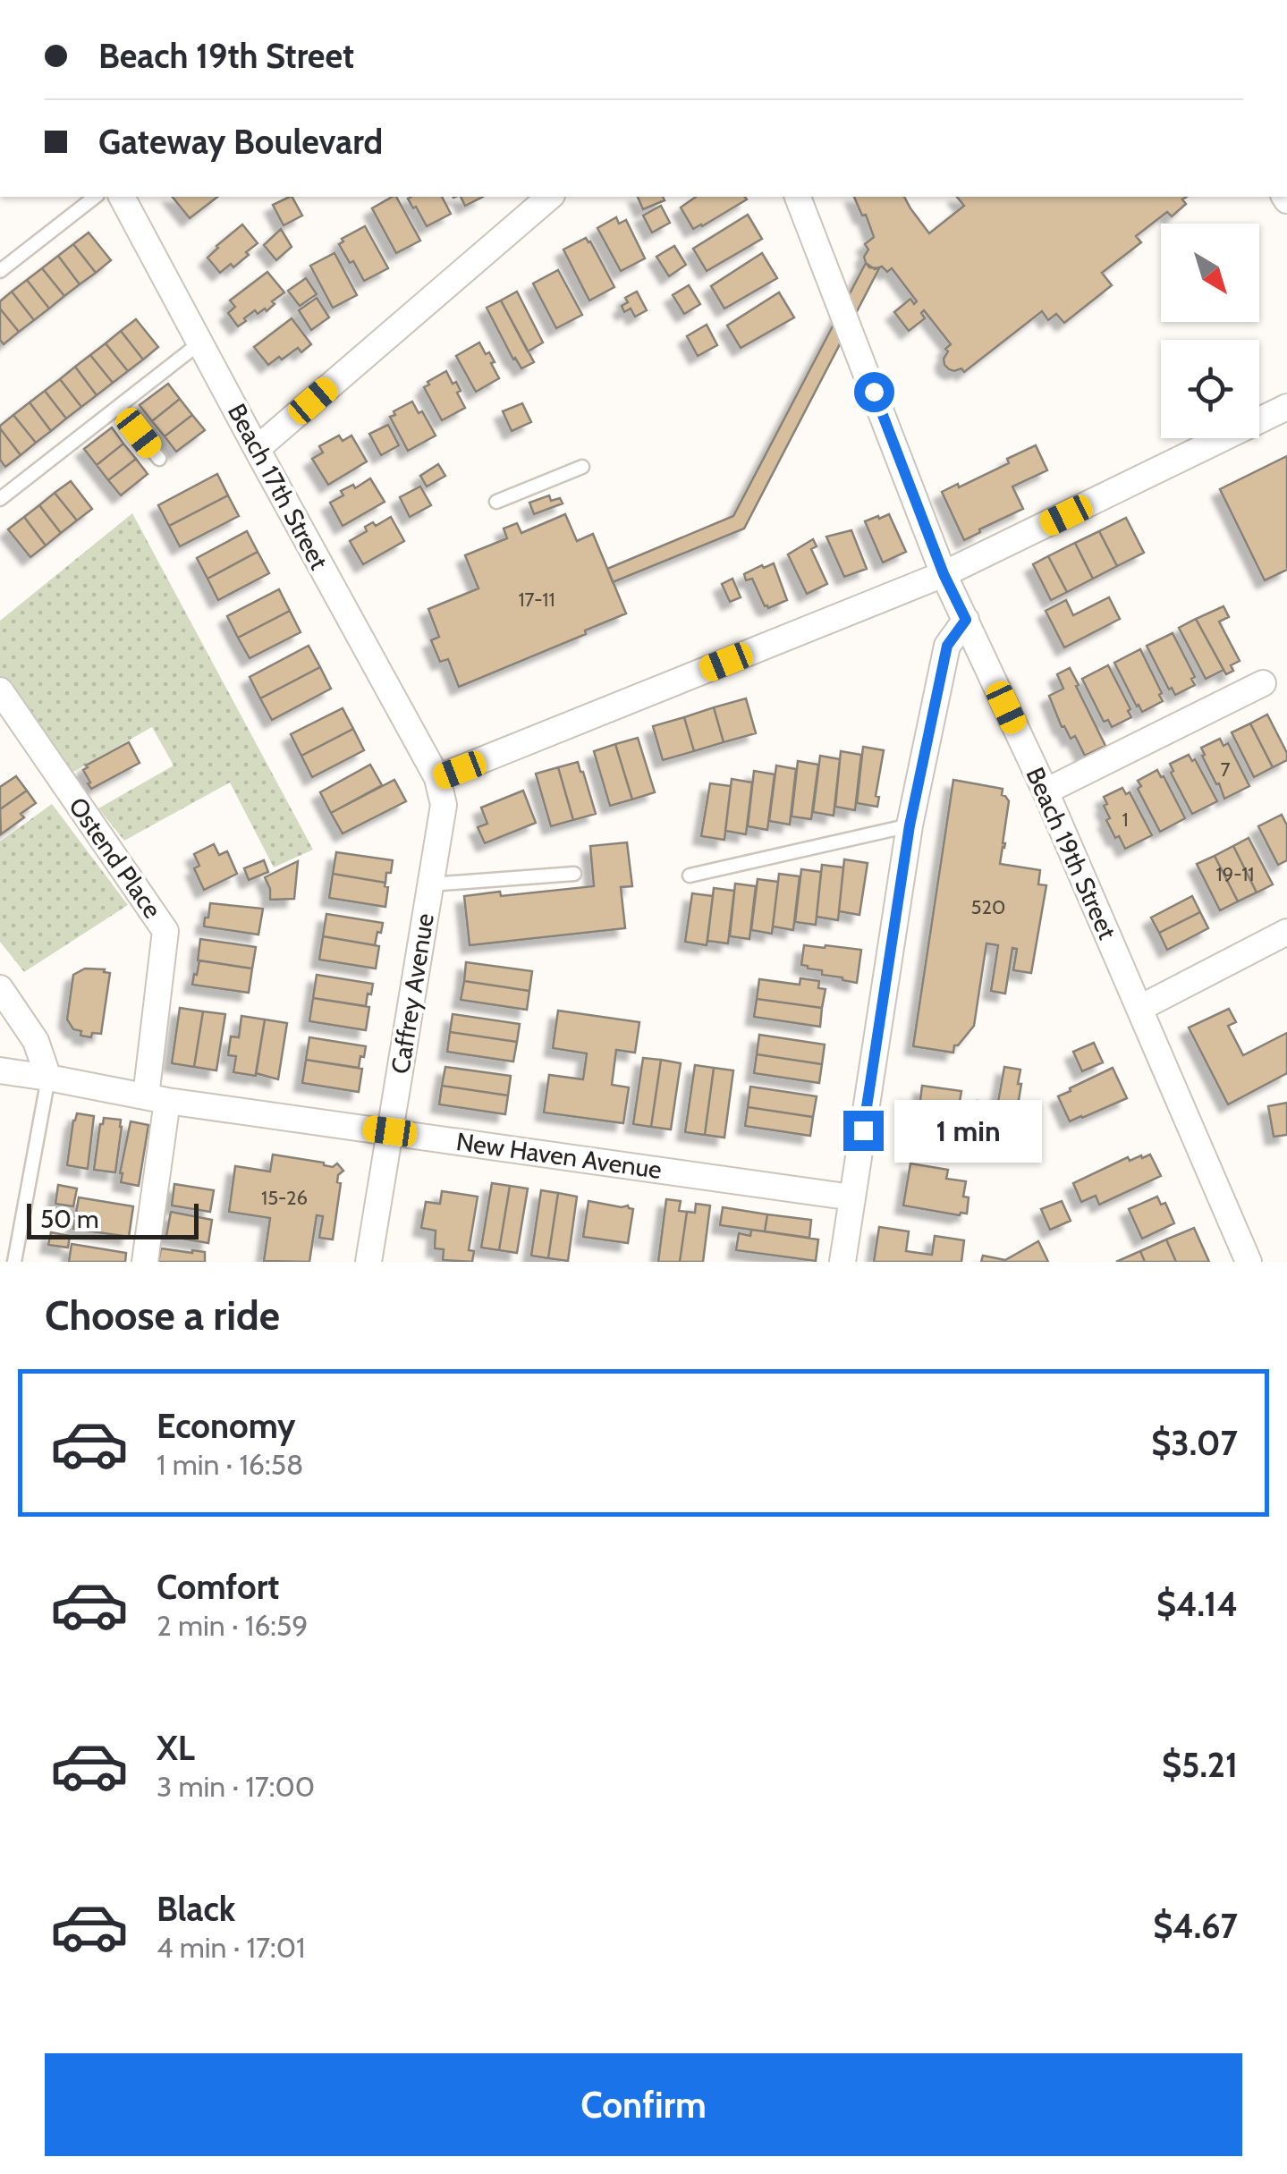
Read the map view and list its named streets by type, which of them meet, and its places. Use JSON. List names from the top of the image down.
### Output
{
  "streets": {
    "street": [
      "Beach 17th Street",
      "Beach 19th Street",
      "Ostend Place",
      "Caffrey Avenue",
      "New Haven Avenue"
    ]
  },
  "crossings": [
    ["Beach 17th Street", "Caffrey Avenue"],
    ["Ostend Place", "New Haven Avenue"],
    ["Caffrey Avenue", "New Haven Avenue"]
  ],
  "house_numbers": [
    "17-11",
    "7",
    "1",
    "19-11",
    "520",
    "15-26"
  ],
  "scale_bar": "50 m",
  "north": "bottom right",
  "page": {
    "banner": ["Beach 19th Street", "Gateway Boulevard"],
    "bubble": "1 min",
    "scale": "50 m",
    "heading": "Choose a ride",
    "list": [
      {
        "name": "Economy",
        "note": "1 min · 16:58",
        "value": "$3.07"
      },
      {
        "name": "Comfort",
        "note": "2 min · 16:59",
        "value": "$4.14"
      },
      {
        "name": "XL",
        "note": "3 min · 17:00",
        "value": "$5.21"
      },
      {
        "name": "Black",
        "note": "4 min · 17:01",
        "value": "$4.67"
      }
    ],
    "buttons": "Confirm"
  }
}
